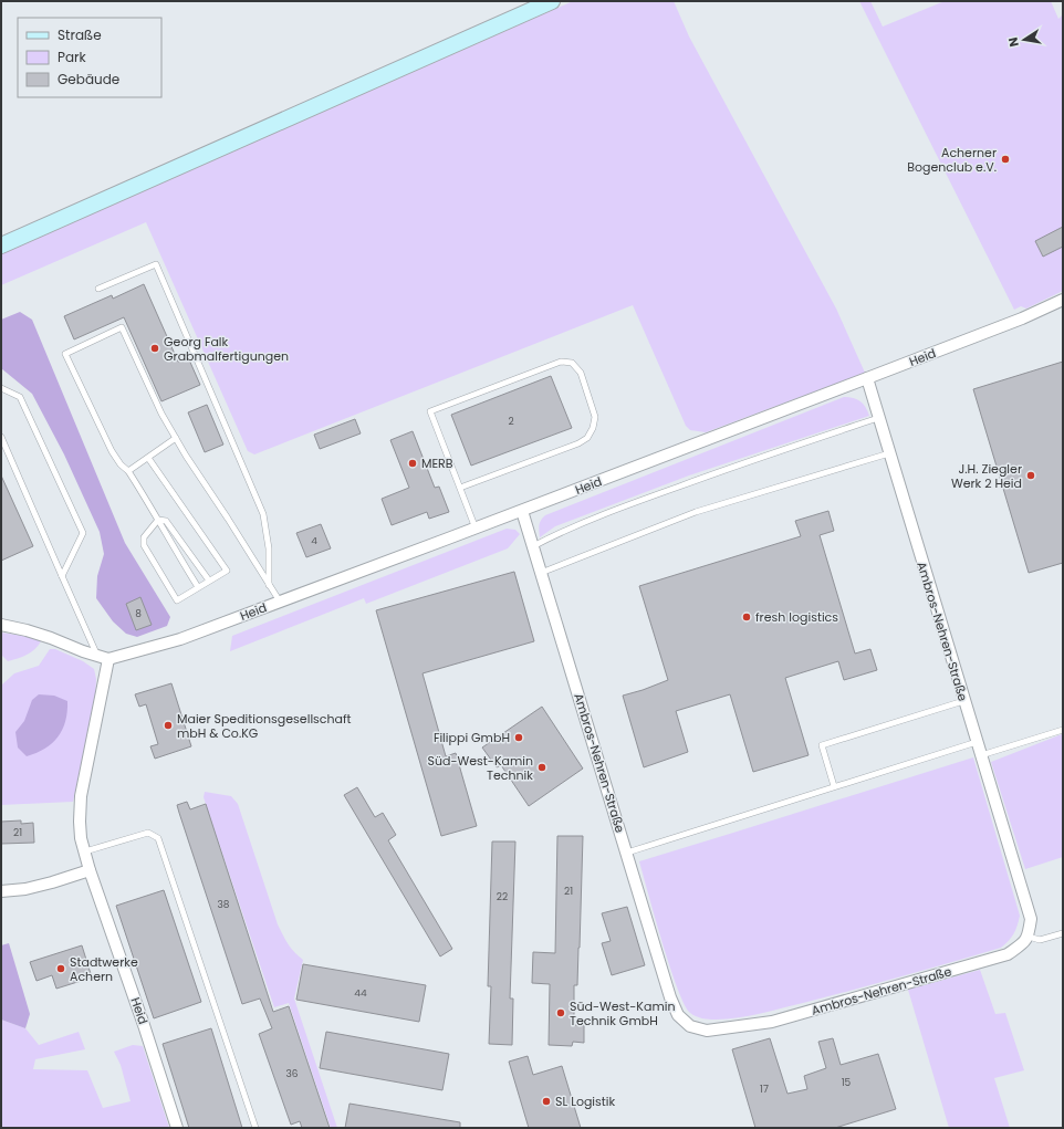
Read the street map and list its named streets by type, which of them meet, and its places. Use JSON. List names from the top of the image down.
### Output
{
  "streets": {
    "street": ["Heid", "Ambros-Nehren-Straße"]
  },
  "crossings": [
    ["Heid", "Ambros-Nehren-Straße"]
  ],
  "places": [
    "Acherner Bogenclub e.V.",
    "Georg Falk Grabmalfertigungen",
    "MERB",
    "J.H. Ziegler Werk 2 Heid",
    "fresh logistics",
    "Maier Speditionsgesellschaft mbH & Co.KG",
    "Filippi GmbH",
    "Süd-West-Kamin Technik",
    "Stadtwerke Achern",
    "Süd-West-Kamin Technik GmbH",
    "SL Logistik"
  ],
  "house_numbers": [
    "2",
    "4",
    "8",
    "21",
    "21",
    "22",
    "38",
    "44",
    "36",
    "15",
    "17"
  ],
  "legend": ["Straße", "Park", "Gebäude"],
  "north": "left"
}
